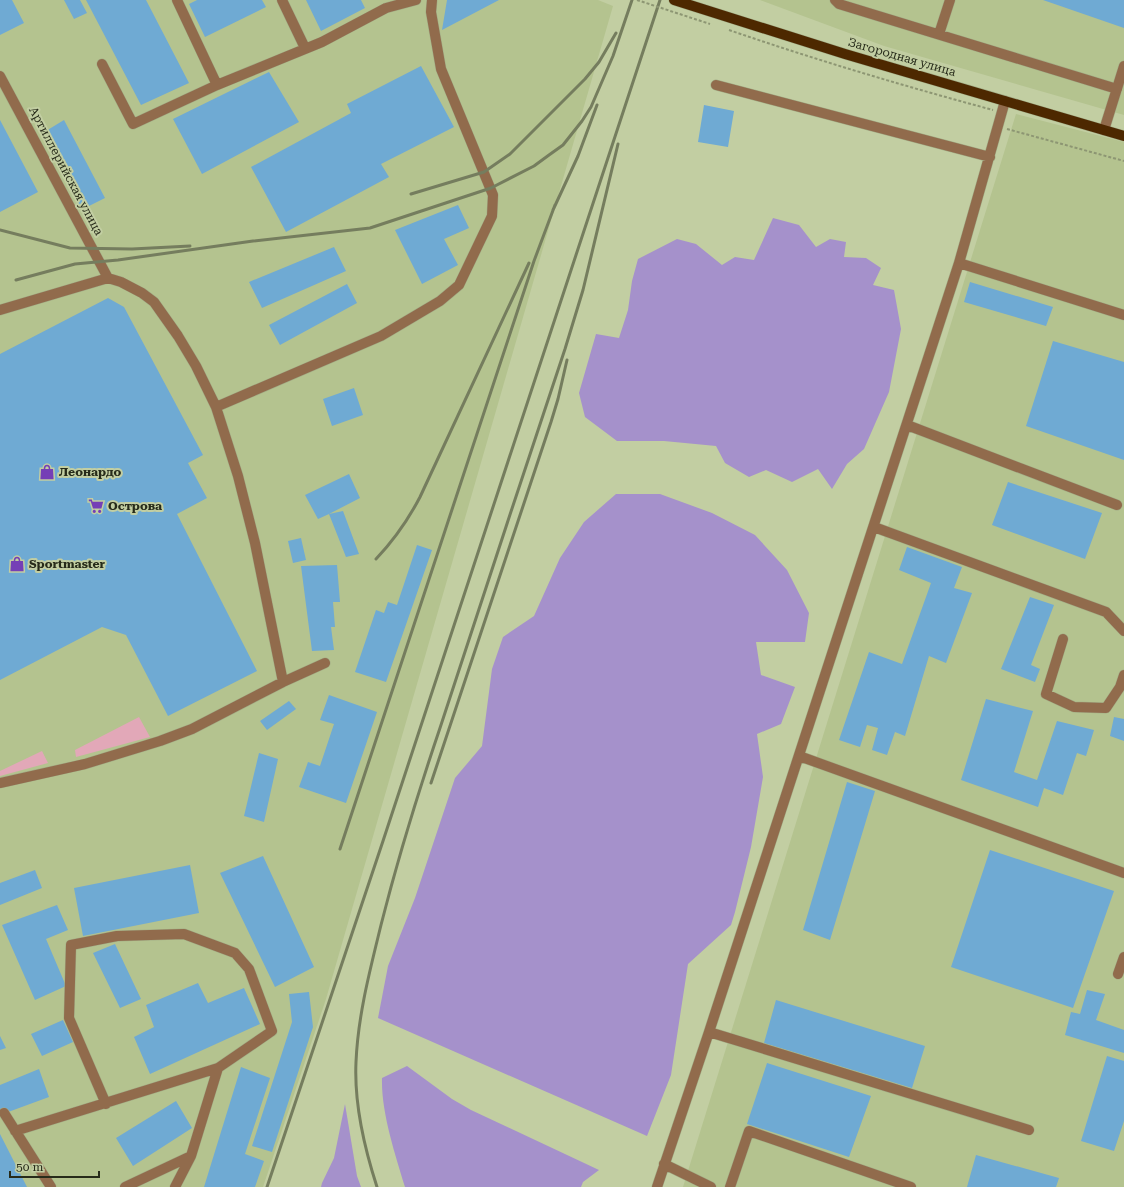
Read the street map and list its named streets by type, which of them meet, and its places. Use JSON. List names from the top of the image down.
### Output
{
  "streets": {
    "main road": ["Загородная улица"],
    "street": ["Артиллерийская улица"]
  },
  "places": {
    "shop": ["Леонардо", "Sportmaster"],
    "supermarket": ["Острова"]
  },
  "scale_bar": "50 m"
}
